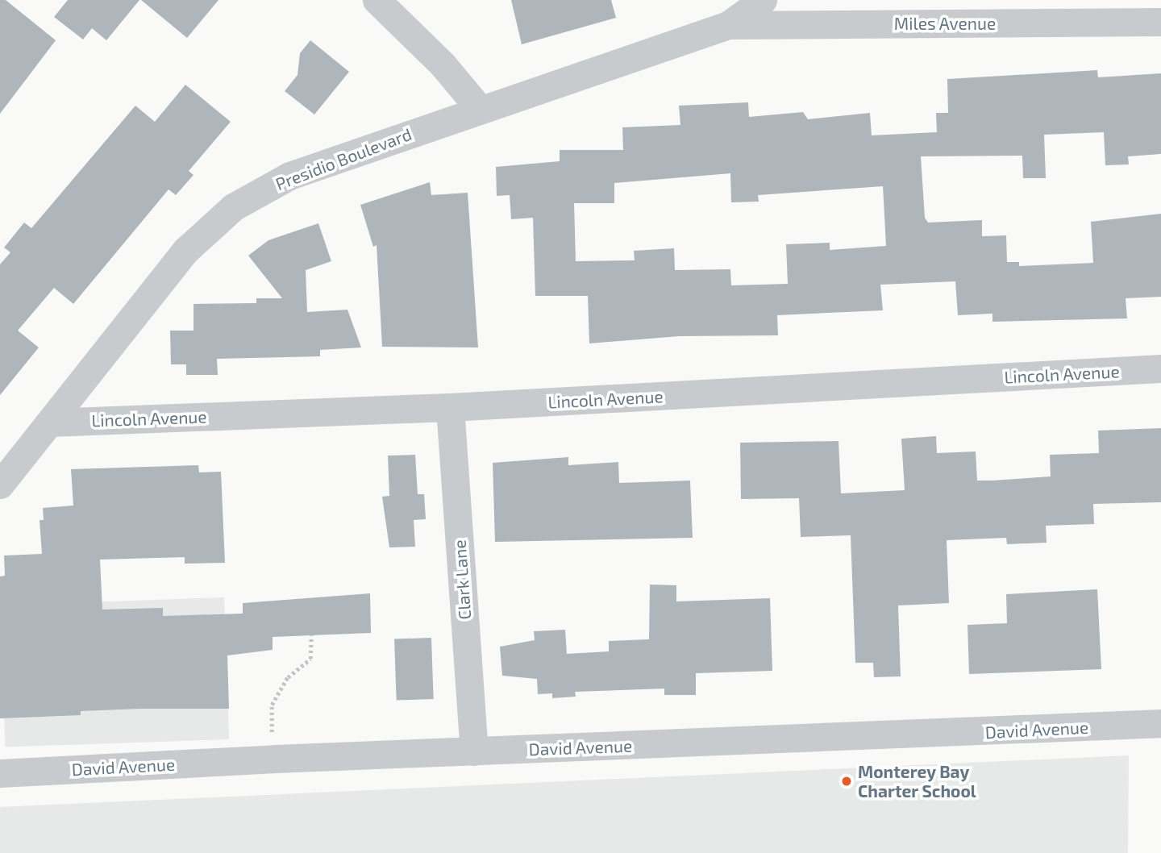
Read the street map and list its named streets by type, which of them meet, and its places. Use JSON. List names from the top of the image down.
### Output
{
  "streets": {
    "street": [
      "Miles Avenue",
      "Presidio Boulevard",
      "Lincoln Avenue",
      "Clark Lane",
      "David Avenue"
    ]
  },
  "crossings": [
    ["Miles Avenue", "Presidio Boulevard"],
    ["Presidio Boulevard", "Lincoln Avenue"],
    ["Lincoln Avenue", "Clark Lane"],
    ["Clark Lane", "David Avenue"]
  ],
  "places": ["Monterey Bay Charter School"]
}
